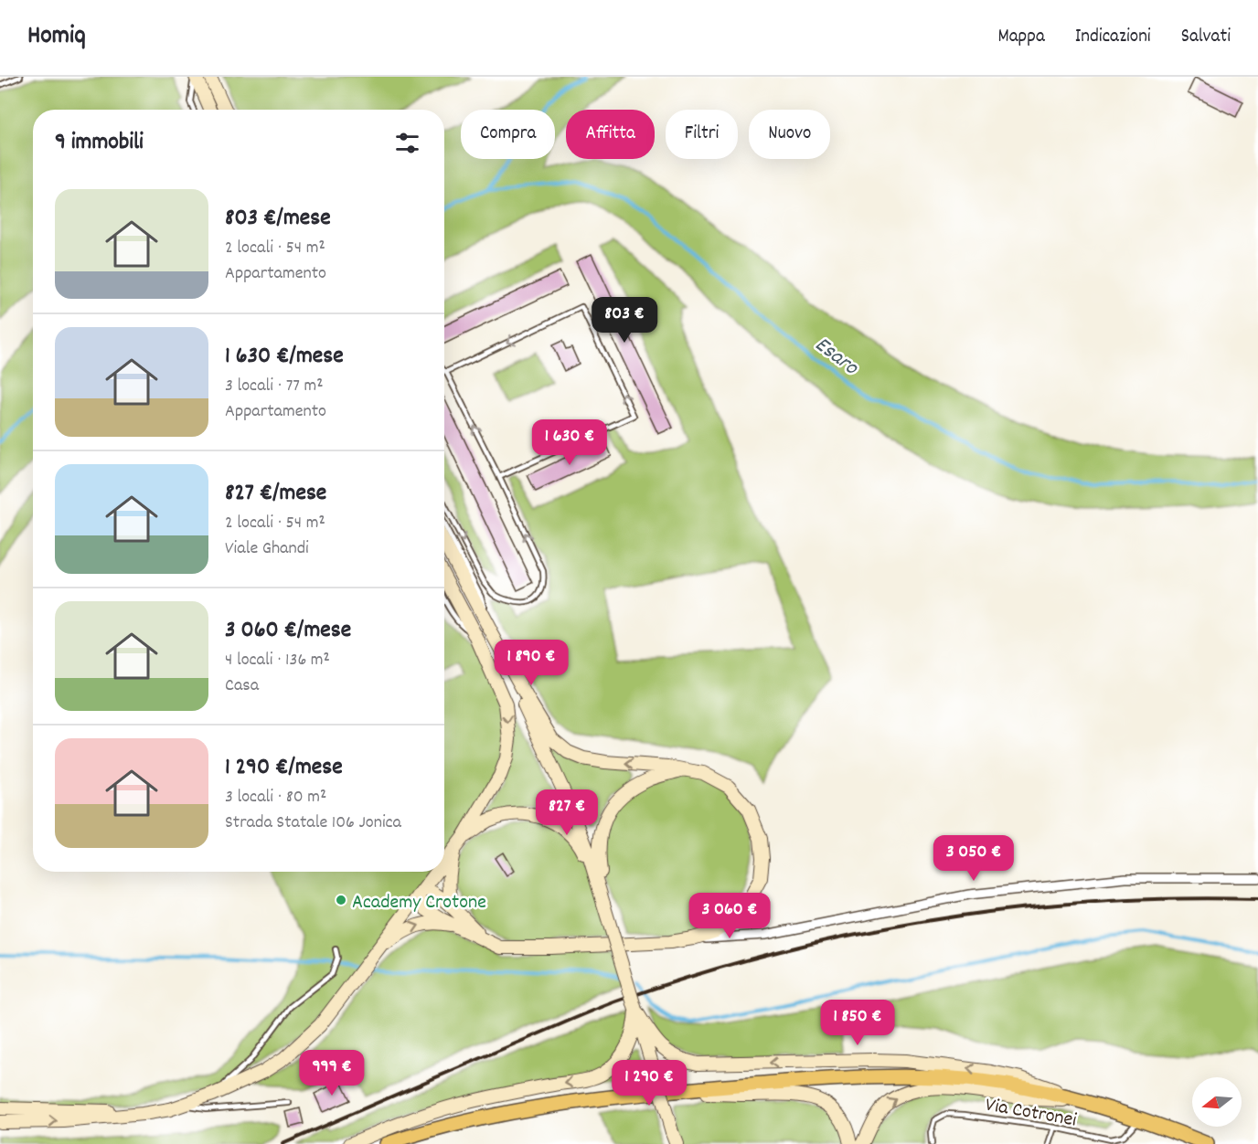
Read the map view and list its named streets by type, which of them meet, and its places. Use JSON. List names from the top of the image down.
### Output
{
  "streets": {
    "lane": ["Via Cotronei"]
  },
  "water": ["Esaro"],
  "places": ["Academy Crotone"],
  "north": "left",
  "page": {
    "header": "Homiq",
    "nav": ["Mappa", "Indicazioni", "Salvati"],
    "chip": [
      "Compra",
      "Affitta",
      "Filtri",
      "Nuovo"
    ],
    "heading": "9 immobili",
    "list": [
      {
        "name": "803 €/mese",
        "note": "2 locali · 54 m² · Appartamento"
      },
      {
        "name": "1 630 €/mese",
        "note": "3 locali · 77 m² · Appartamento"
      },
      {
        "name": "827 €/mese",
        "note": "2 locali · 54 m² · Viale Ghandi"
      },
      {
        "name": "3 060 €/mese",
        "note": "4 locali · 136 m² · Casa"
      },
      {
        "name": "1 290 €/mese",
        "note": "3 locali · 80 m² · Strada Statale 106 Jonica"
      }
    ],
    "price": [
      "803 €",
      "1 630 €",
      "1 890 €",
      "827 €",
      "3 050 €",
      "3 060 €",
      "1 850 €",
      "999 €",
      "1 290 €"
    ]
  }
}
